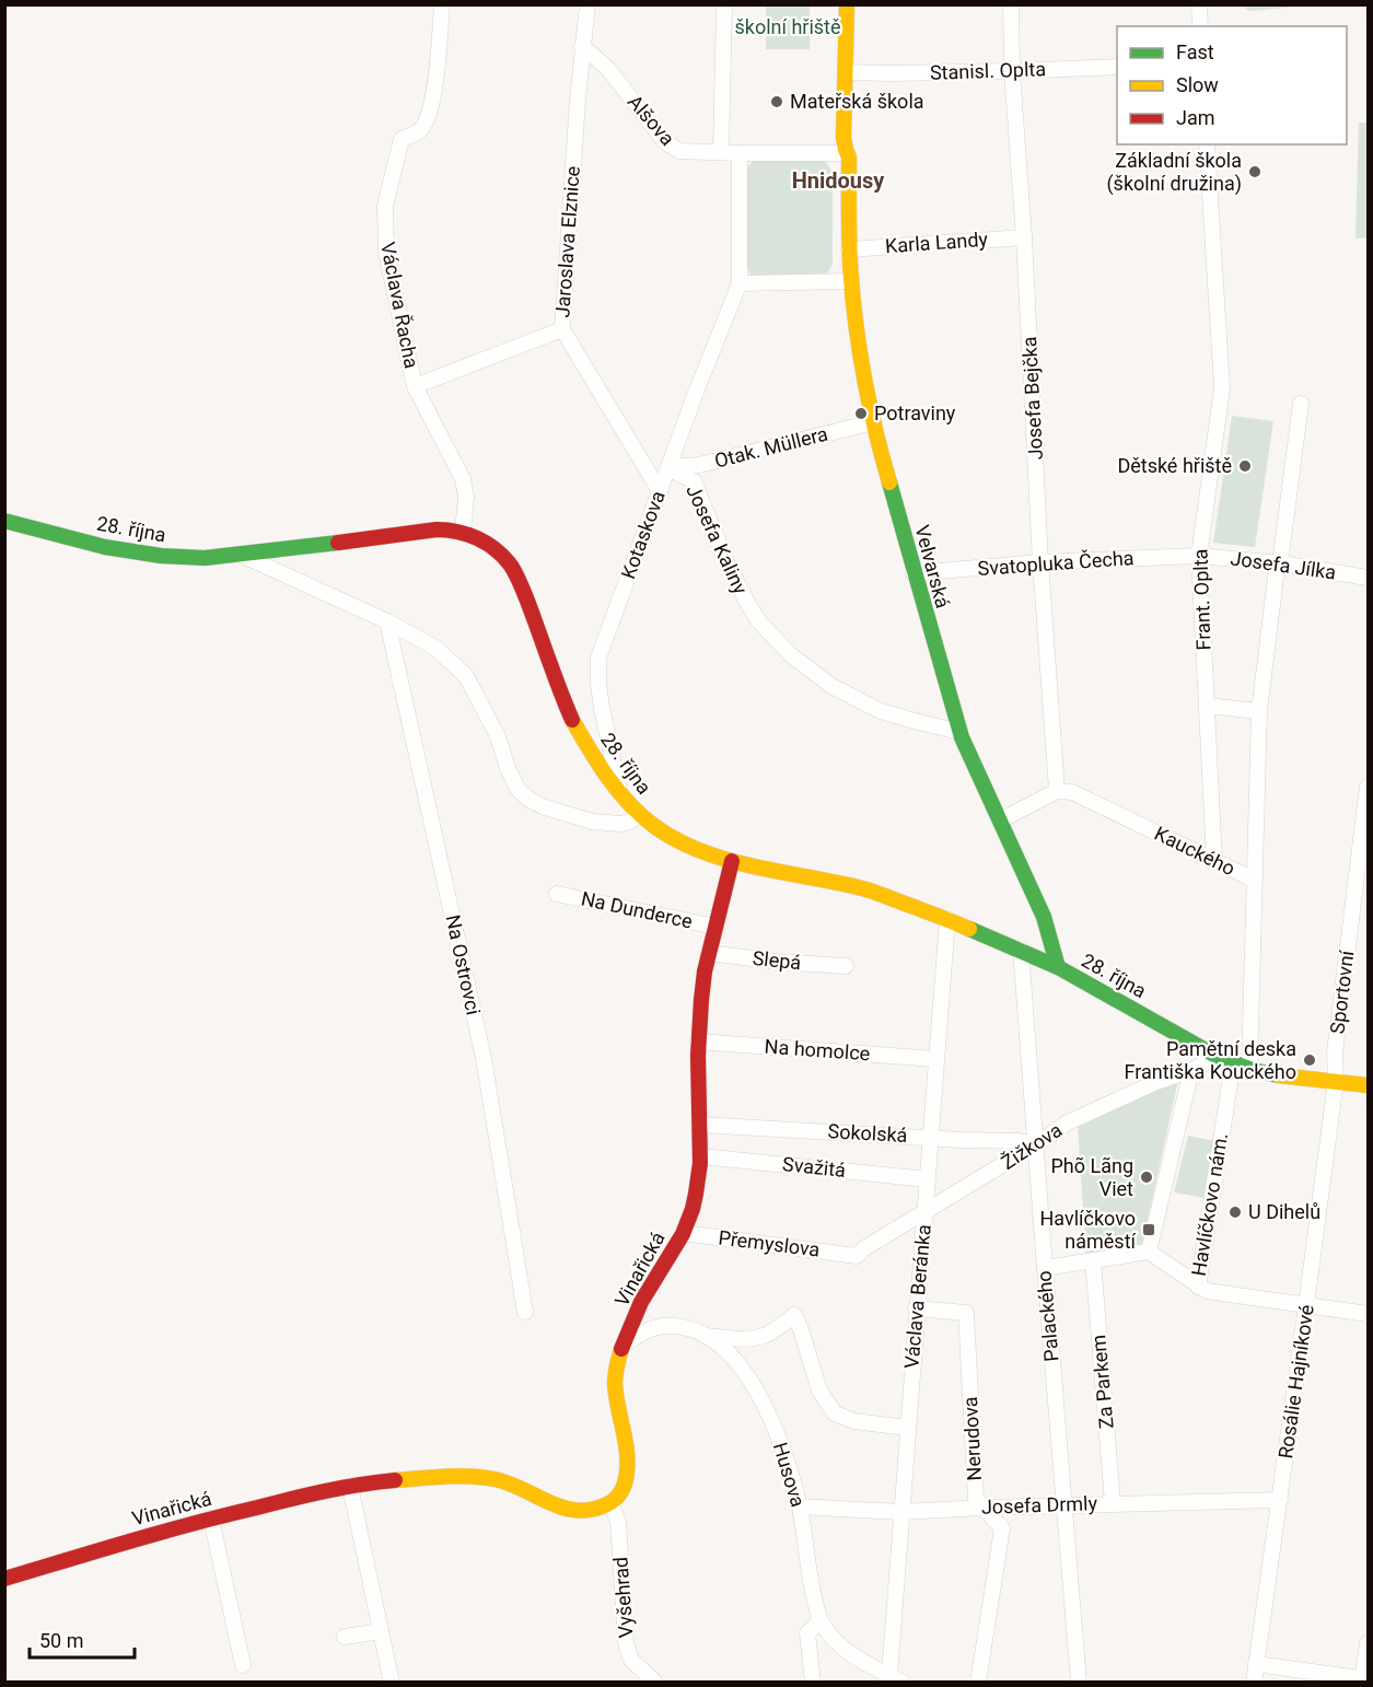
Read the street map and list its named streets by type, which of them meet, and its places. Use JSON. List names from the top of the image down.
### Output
{
  "streets": {
    "street": [
      "Stanisl. Oplta",
      "Alšova",
      "Jaroslava Elznice",
      "Karla Landy",
      "Václava Řacha",
      "Josefa Bejčka",
      "Otak. Müllera",
      "28. října",
      "Kotaskova",
      "Josefa Kaliny",
      "Svatopluka Čecha",
      "Josefa Jílka",
      "Velvarská",
      "Frant. Oplta",
      "Kauckého",
      "Na Dunderce",
      "Slepá",
      "Na Ostrovci",
      "Sportovní",
      "Na homolce",
      "Sokolská",
      "Žižkova",
      "Svažitá",
      "Havlíčkovo nám.",
      "Přemyslova",
      "Vinařická",
      "Václava Beránka",
      "Palackého",
      "Za Parkem",
      "Rosálie Hajníkové",
      "Nerudova",
      "Husova",
      "Josefa Drmly",
      "Vyšehrad"
    ]
  },
  "crossings": [
    ["Stanisl. Oplta", "Josefa Bejčka"],
    ["Stanisl. Oplta", "Velvarská"],
    ["Alšova", "Jaroslava Elznice"],
    ["Alšova", "Velvarská"],
    ["Jaroslava Elznice", "Kotaskova"],
    ["Karla Landy", "Josefa Bejčka"],
    ["Karla Landy", "Velvarská"],
    ["Václava Řacha", "28. října"],
    ["Josefa Bejčka", "Svatopluka Čecha"],
    ["Josefa Bejčka", "Kauckého"],
    ["Otak. Müllera", "Kotaskova"],
    ["Otak. Müllera", "Josefa Kaliny"],
    ["Otak. Müllera", "Velvarská"],
    ["28. října", "Kotaskova"],
    ["28. října", "Velvarská"],
    ["28. října", "Kauckého"],
    ["28. října", "Sportovní"],
    ["28. října", "Žižkova"],
    ["28. října", "Havlíčkovo nám."],
    ["28. října", "Vinařická"],
    ["28. října", "Václava Beránka"],
    ["28. října", "Palackého"],
    ["28. října", "Rosálie Hajníkové"],
    ["Kotaskova", "Josefa Kaliny"],
    ["Josefa Kaliny", "Velvarská"],
    ["Svatopluka Čecha", "Josefa Jílka"],
    ["Svatopluka Čecha", "Velvarská"],
    ["Svatopluka Čecha", "Frant. Oplta"],
    ["Josefa Jílka", "Frant. Oplta"],
    ["Frant. Oplta", "Kauckého"],
    ["Na Dunderce", "Vinařická"],
    ["Slepá", "Vinařická"],
    ["Sportovní", "Rosálie Hajníkové"],
    ["Na homolce", "Vinařická"],
    ["Na homolce", "Václava Beránka"],
    ["Sokolská", "Žižkova"],
    ["Sokolská", "Vinařická"],
    ["Sokolská", "Václava Beránka"],
    ["Sokolská", "Palackého"],
    ["Žižkova", "Přemyslova"],
    ["Žižkova", "Václava Beránka"],
    ["Žižkova", "Palackého"],
    ["Svažitá", "Vinařická"],
    ["Svažitá", "Václava Beránka"],
    ["Přemyslova", "Vinařická"],
    ["Vinařická", "Husova"],
    ["Vinařická", "Vyšehrad"],
    ["Václava Beránka", "Nerudova"],
    ["Václava Beránka", "Husova"],
    ["Václava Beránka", "Josefa Drmly"],
    ["Palackého", "Josefa Drmly"],
    ["Za Parkem", "Josefa Drmly"],
    ["Rosálie Hajníkové", "Josefa Drmly"],
    ["Nerudova", "Josefa Drmly"],
    ["Husova", "Josefa Drmly"]
  ],
  "districts": ["Hnidousy"],
  "parks": ["školní hřiště"],
  "places": {
    "other": [
      "Mateřská škola",
      "Základní škola (školní družina)",
      "Potraviny",
      "Dětské hřiště",
      "Pamětní deska Františka Kouckého",
      "Phõ Lãng Viet",
      "U Dihelů"
    ],
    "transit": ["Havlíčkovo náměstí"]
  },
  "legend": ["Fast", "Slow", "Jam"],
  "scale_bar": "50 m"
}
